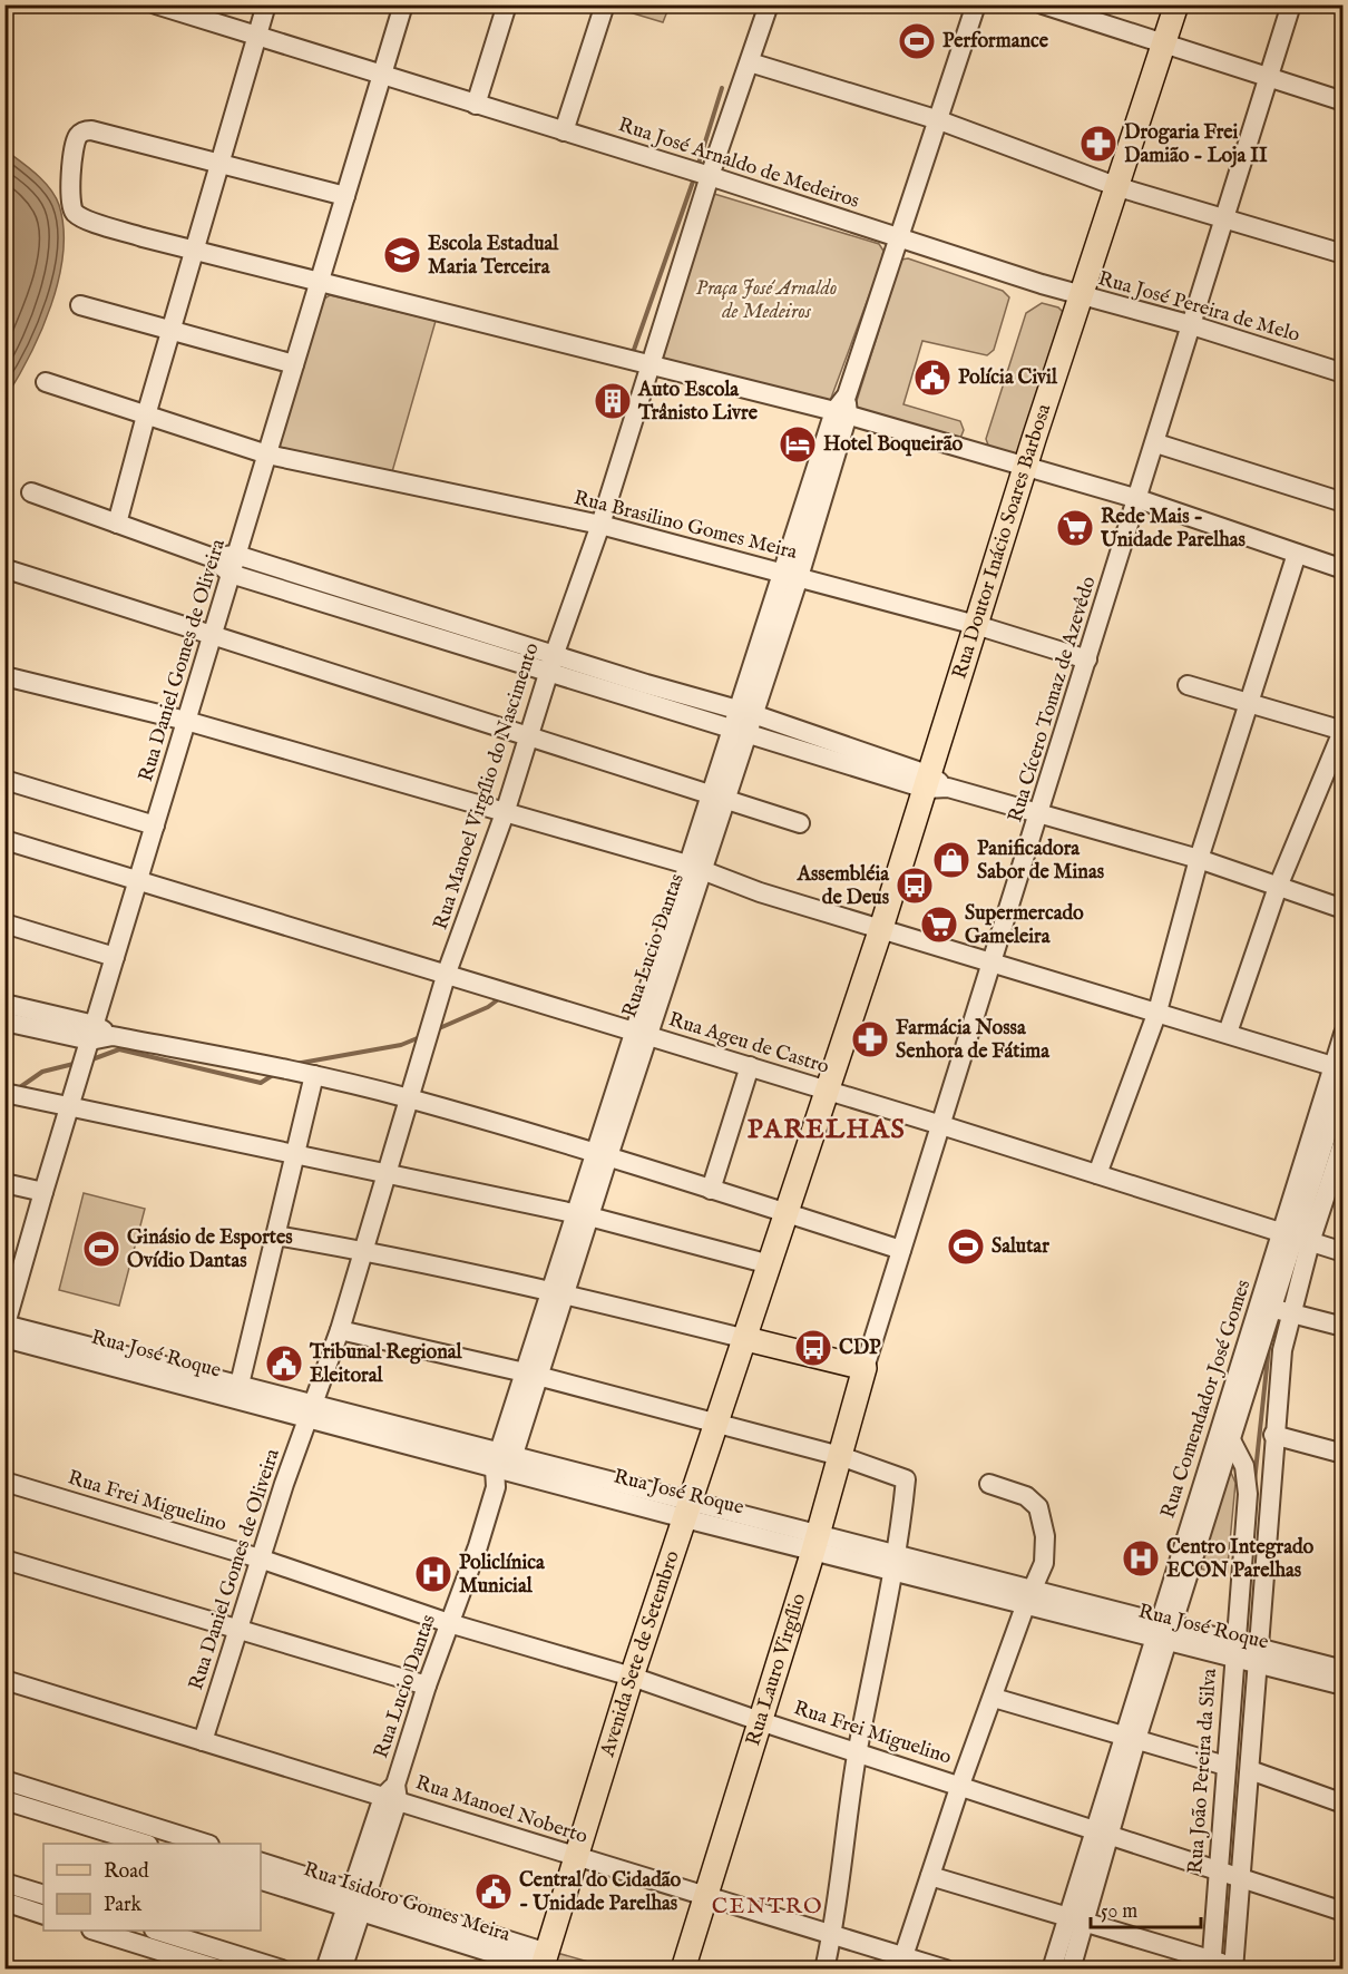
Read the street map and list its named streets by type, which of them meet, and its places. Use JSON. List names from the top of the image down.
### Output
{
  "streets": {
    "main road": ["Rua Doutor Inácio Soares Barbosa", "Avenida Sete de Setembro", "Rua Lauro Virgílio"],
    "street": [
      "Rua José Arnaldo de Medeiros",
      "Rua José Pereira de Melo",
      "Rua Brasilino Gomes Meira",
      "Rua Daniel Gomes de Oliveira",
      "Rua Cícero Tomaz de Azevêdo",
      "Rua Manoel Virgílio do Nascimento",
      "Rua Lucio Dantas",
      "Rua Ageu de Castro",
      "Rua José Roque",
      "Rua Comendador José Gomes",
      "Rua Frei Miguelino",
      "Rua João Pereira da Silva",
      "Rua Manoel Noberto",
      "Rua Isidoro Gomes Meira"
    ]
  },
  "crossings": [
    ["Rua José Arnaldo de Medeiros", "Rua José Pereira de Melo"],
    ["Rua José Arnaldo de Medeiros", "Rua Doutor Inácio Soares Barbosa"],
    ["Rua José Arnaldo de Medeiros", "Rua Daniel Gomes de Oliveira"],
    ["Rua José Arnaldo de Medeiros", "Rua Manoel Virgílio do Nascimento"],
    ["Rua José Arnaldo de Medeiros", "Rua Lucio Dantas"],
    ["Rua José Pereira de Melo", "Rua Doutor Inácio Soares Barbosa"],
    ["Rua José Pereira de Melo", "Rua Cícero Tomaz de Azevêdo"],
    ["Rua Brasilino Gomes Meira", "Rua Doutor Inácio Soares Barbosa"],
    ["Rua Brasilino Gomes Meira", "Rua Daniel Gomes de Oliveira"],
    ["Rua Brasilino Gomes Meira", "Rua Cícero Tomaz de Azevêdo"],
    ["Rua Brasilino Gomes Meira", "Rua Manoel Virgílio do Nascimento"],
    ["Rua Brasilino Gomes Meira", "Rua Lucio Dantas"],
    ["Rua Doutor Inácio Soares Barbosa", "Rua Ageu de Castro"],
    ["Rua Doutor Inácio Soares Barbosa", "Avenida Sete de Setembro"],
    ["Rua Daniel Gomes de Oliveira", "Rua Manoel Virgílio do Nascimento"],
    ["Rua Daniel Gomes de Oliveira", "Rua Ageu de Castro"],
    ["Rua Daniel Gomes de Oliveira", "Rua José Roque"],
    ["Rua Daniel Gomes de Oliveira", "Rua Frei Miguelino"],
    ["Rua Daniel Gomes de Oliveira", "Rua Manoel Noberto"],
    ["Rua Cícero Tomaz de Azevêdo", "Rua Ageu de Castro"],
    ["Rua Cícero Tomaz de Azevêdo", "Rua Lauro Virgílio"],
    ["Rua Manoel Virgílio do Nascimento", "Rua Ageu de Castro"],
    ["Rua Manoel Virgílio do Nascimento", "Rua José Roque"],
    ["Rua Lucio Dantas", "Rua Ageu de Castro"],
    ["Rua Lucio Dantas", "Rua José Roque"],
    ["Rua Lucio Dantas", "Rua Frei Miguelino"],
    ["Rua Lucio Dantas", "Rua Manoel Noberto"],
    ["Rua Lucio Dantas", "Rua Isidoro Gomes Meira"],
    ["Rua Ageu de Castro", "Rua Comendador José Gomes"],
    ["Rua Ageu de Castro", "Avenida Sete de Setembro"],
    ["Rua José Roque", "Rua Comendador José Gomes"],
    ["Rua José Roque", "Avenida Sete de Setembro"],
    ["Rua José Roque", "Rua Lauro Virgílio"],
    ["Rua José Roque", "Rua João Pereira da Silva"],
    ["Rua Comendador José Gomes", "Rua Frei Miguelino"],
    ["Rua Comendador José Gomes", "Rua João Pereira da Silva"],
    ["Rua Frei Miguelino", "Avenida Sete de Setembro"],
    ["Rua Frei Miguelino", "Rua Lauro Virgílio"],
    ["Rua Frei Miguelino", "Rua João Pereira da Silva"],
    ["Avenida Sete de Setembro", "Rua Manoel Noberto"],
    ["Avenida Sete de Setembro", "Rua Isidoro Gomes Meira"],
    ["Rua Lauro Virgílio", "Rua Manoel Noberto"]
  ],
  "districts": ["PARELHAS", "CENTRO"],
  "parks": ["Praça José Arnaldo de Medeiros"],
  "places": {
    "sports": ["Performance", "Salutar", "Ginásio de Esportes Ovídio Dantas"],
    "pharmacy": ["Drogaria Frei Damião - Loja II", "Farmácia Nossa Senhora de Fátima"],
    "school or university": ["Escola Estadual Maria Terceira"],
    "public building": ["Polícia Civil", "Tribunal Regional Eleitoral", "Central do Cidadão - Unidade Parelhas"],
    "building": ["Auto Escola Trânisto Livre"],
    "hotel": ["Hotel Boqueirão"],
    "supermarket": ["Rede Mais - Unidade Parelhas", "Supermercado Gameleira"],
    "shop": ["Panificadora Sabor de Minas"],
    "bus stop": ["Assembléia de Deus", "CDP"],
    "hospital": ["Centro Integrado ECON Parelhas", "Policlínica Municial"]
  },
  "legend": ["Road", "Park"],
  "scale_bar": "50 m"
}
